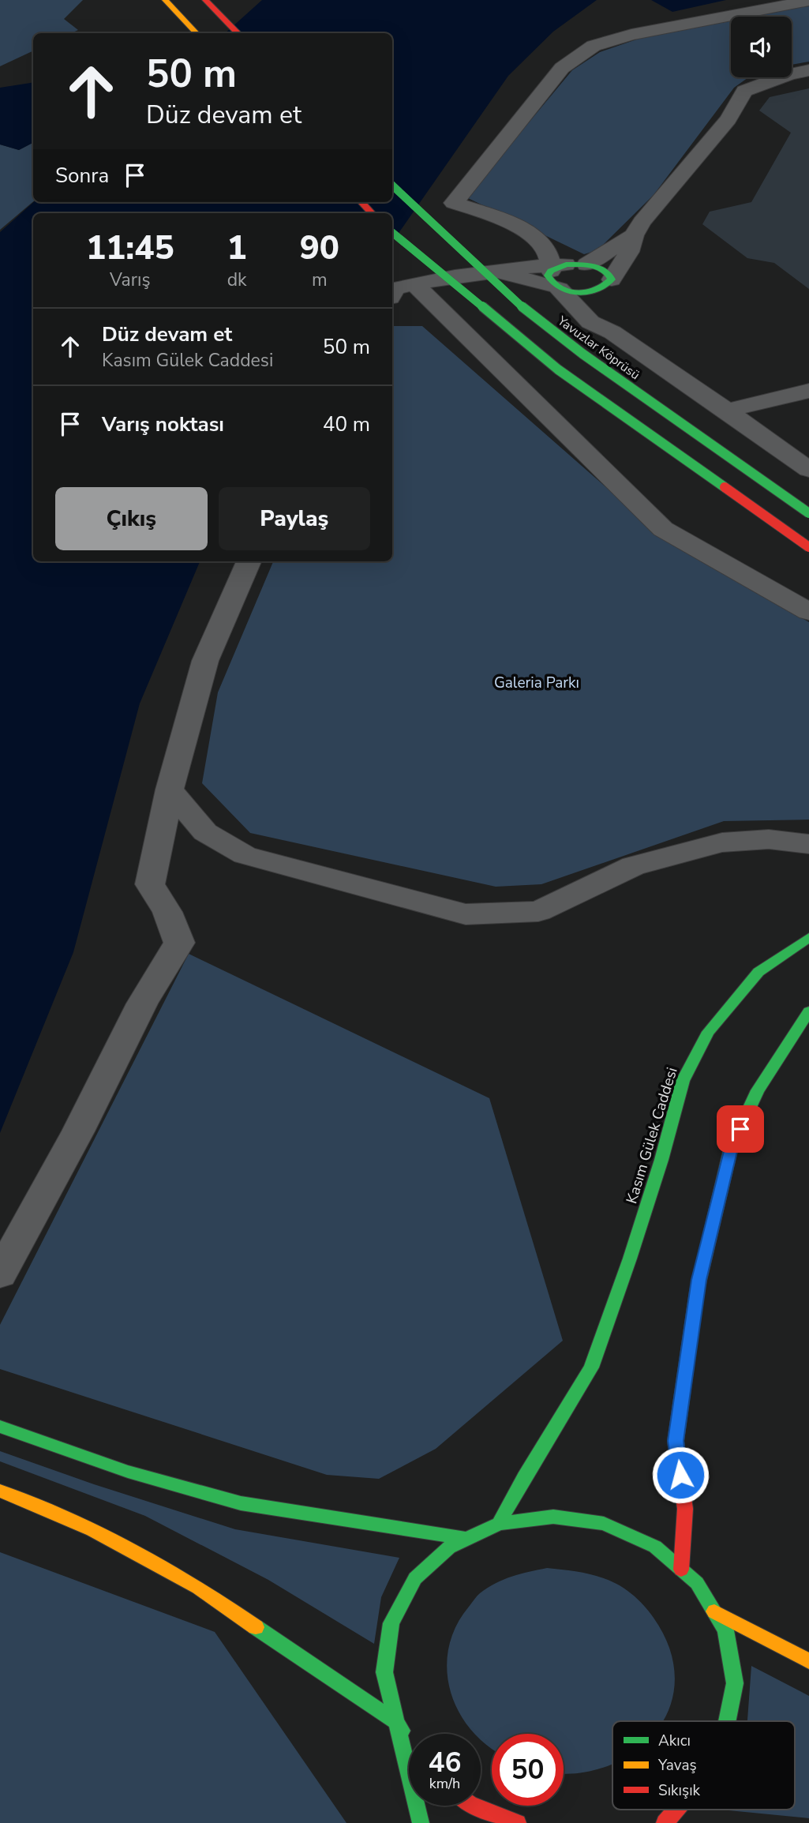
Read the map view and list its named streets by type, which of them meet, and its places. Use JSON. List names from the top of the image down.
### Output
{
  "streets": {
    "main road": ["Yavuzlar Köprüsü", "Kasım Gülek Caddesi"]
  },
  "parks": ["Galeria Parkı"],
  "legend": ["Akıcı", "Yavaş", "Sıkışık"],
  "page": {
    "turn": ["50 m", "Düz devam et"],
    "then": "Sonra",
    "eta": [
      "11:45",
      "Varış",
      "1",
      "dk",
      "90",
      "m"
    ],
    "list": [
      {
        "name": "Düz devam et",
        "note": "Kasım Gülek Caddesi",
        "value": "50 m"
      },
      {
        "name": "Varış noktası",
        "value": "40 m"
      }
    ],
    "buttons": ["Çıkış", "Paylaş"],
    "speed": "46 km/h",
    "limit": "50"
  }
}
